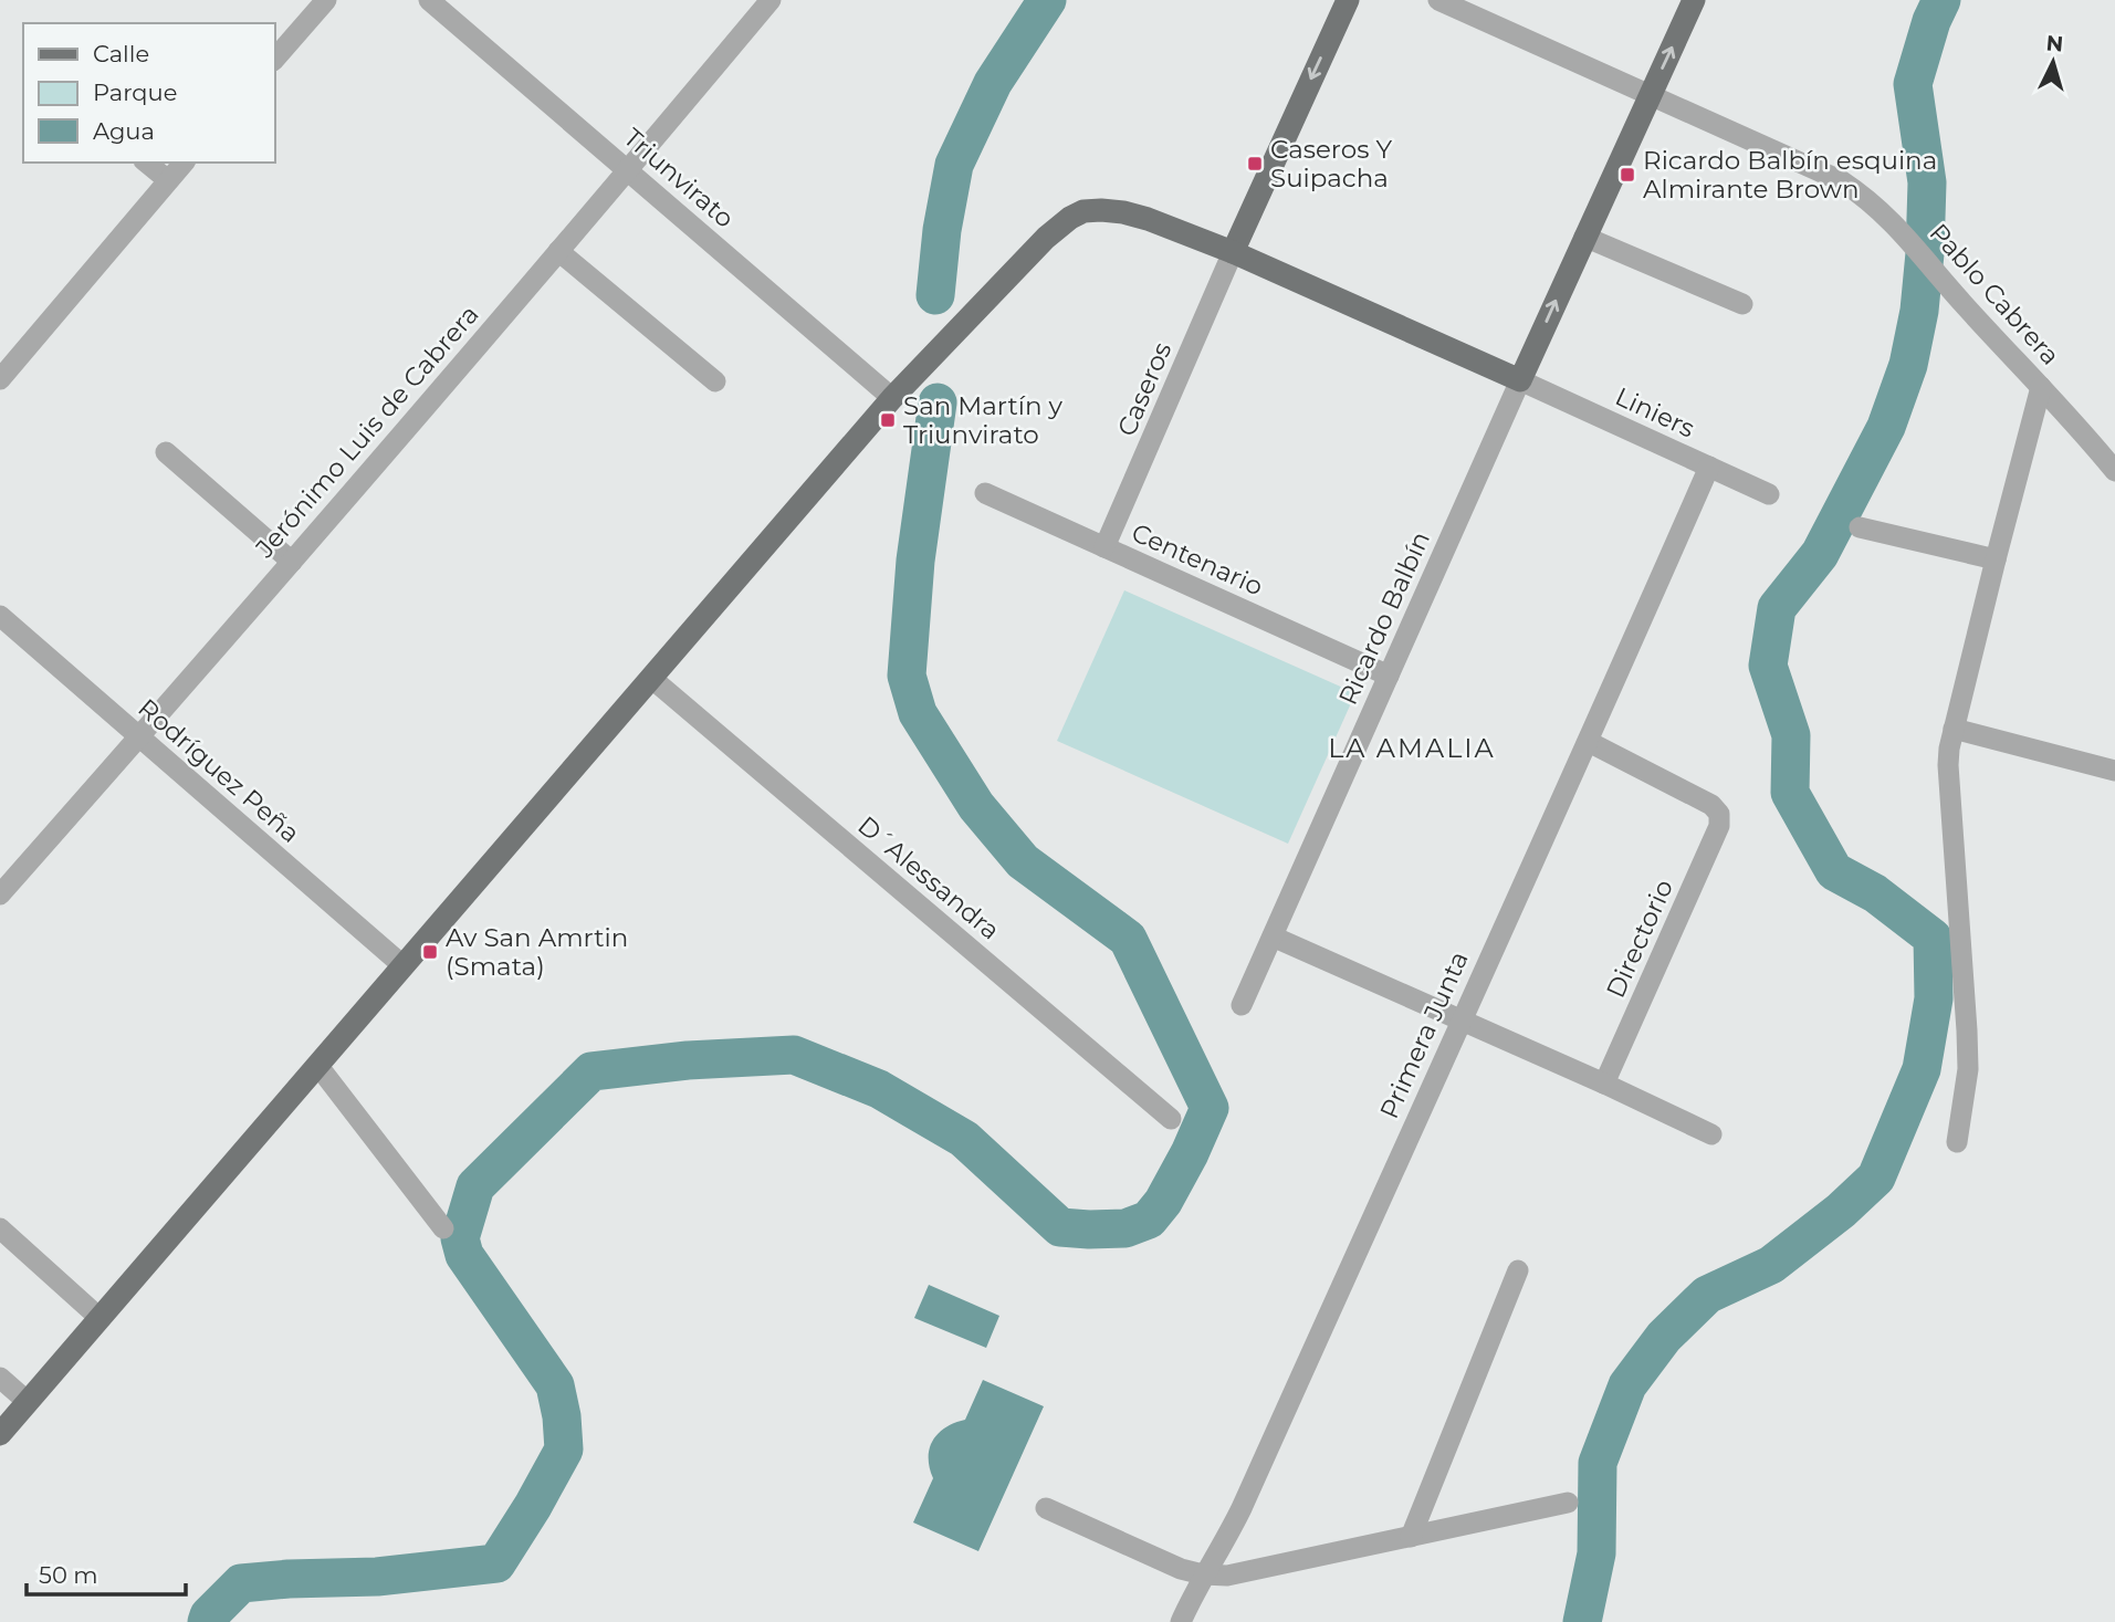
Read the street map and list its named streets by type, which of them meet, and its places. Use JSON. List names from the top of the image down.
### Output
{
  "streets": {
    "street": [
      "Triunvirato",
      "Pablo Cabrera",
      "Caseros",
      "Liniers",
      "Jerónimo Luis de Cabrera",
      "Centenario",
      "Ricardo Balbín",
      "Rodríguez Peña",
      "D´Alessandra",
      "Directorio",
      "Primera Junta"
    ]
  },
  "crossings": [
    ["Triunvirato", "Jerónimo Luis de Cabrera"],
    ["Caseros", "Centenario"],
    ["Liniers", "Ricardo Balbín"],
    ["Liniers", "Primera Junta"],
    ["Jerónimo Luis de Cabrera", "Rodríguez Peña"],
    ["Centenario", "Ricardo Balbín"],
    ["Directorio", "Primera Junta"]
  ],
  "districts": ["LA AMALIA"],
  "places": {
    "transit": [
      "Caseros Y Suipacha",
      "Ricardo Balbín esquina Almirante Brown",
      "San Martín y Triunvirato",
      "Av San Amrtin (Smata)"
    ]
  },
  "legend": ["Calle", "Parque", "Agua"],
  "scale_bar": "50 m",
  "north": "top"
}
